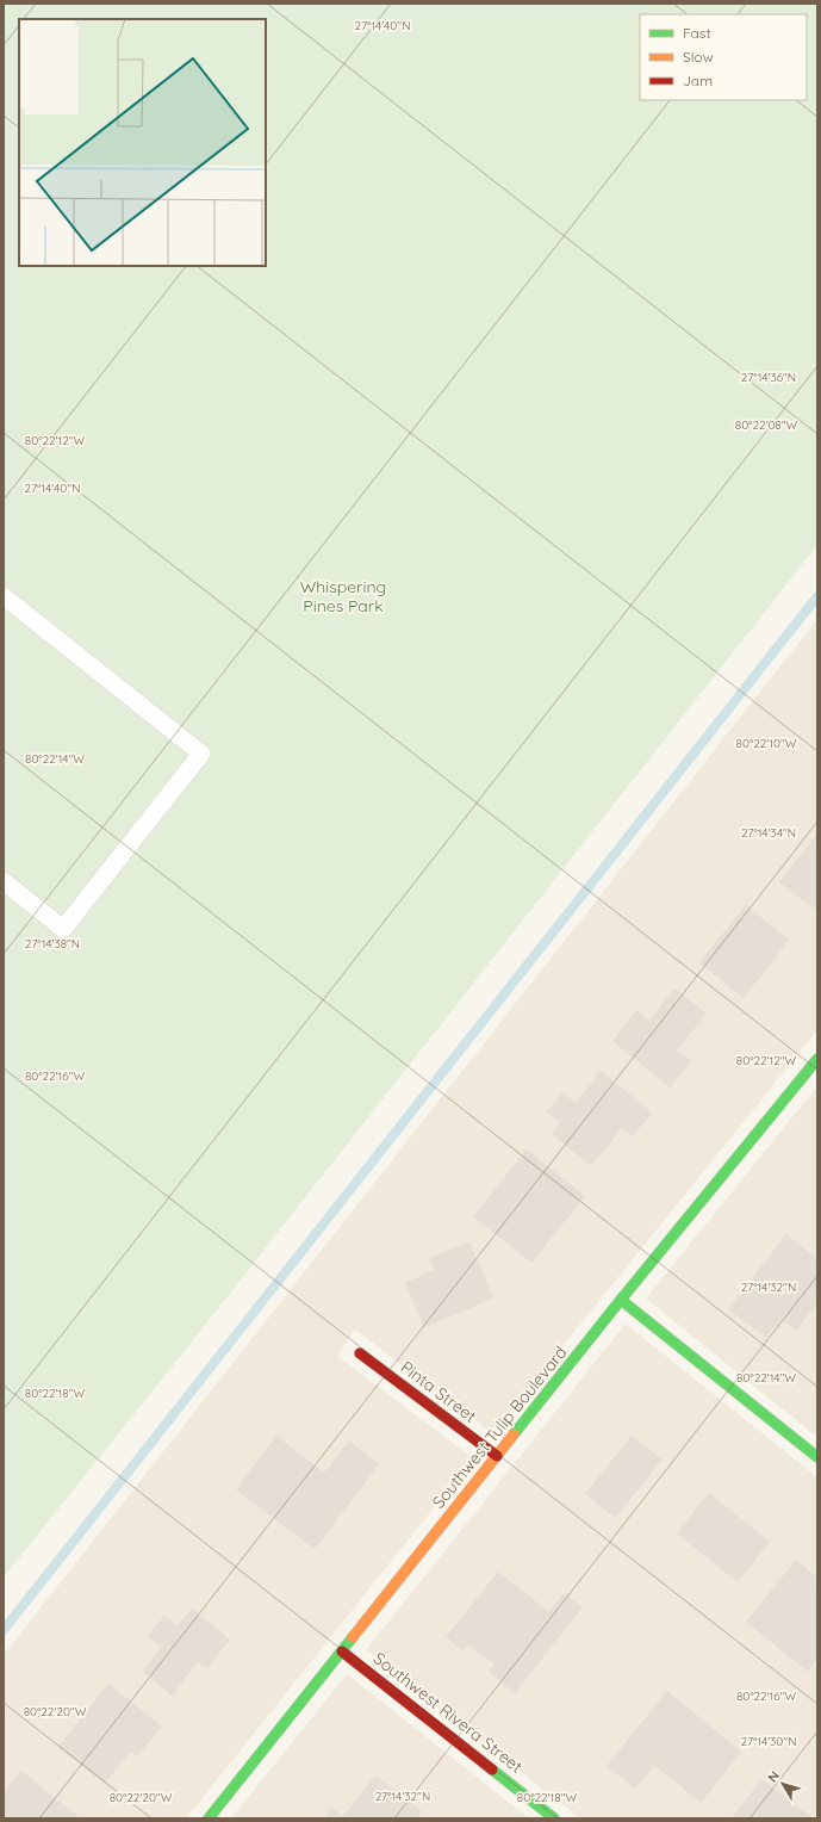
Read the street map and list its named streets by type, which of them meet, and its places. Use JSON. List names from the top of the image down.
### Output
{
  "streets": {
    "street": ["Pinta Street", "Southwest Tulip Boulevard", "Southwest Rivera Street"]
  },
  "crossings": [
    ["Pinta Street", "Southwest Tulip Boulevard"],
    ["Southwest Tulip Boulevard", "Southwest Rivera Street"]
  ],
  "parks": ["Whispering Pines Park"],
  "legend": ["Fast", "Slow", "Jam"],
  "north": "top left",
  "coordinates": [
    "27°14'40\"N",
    "27°14'36\"N",
    "80°22'08\"W",
    "80°22'12\"W",
    "80°22'10\"W",
    "80°22'14\"W",
    "27°14'34\"N",
    "27°14'38\"N",
    "80°22'16\"W",
    "27°14'32\"N",
    "80°22'18\"W",
    "80°22'20\"W",
    "27°14'30\"N"
  ]
}
